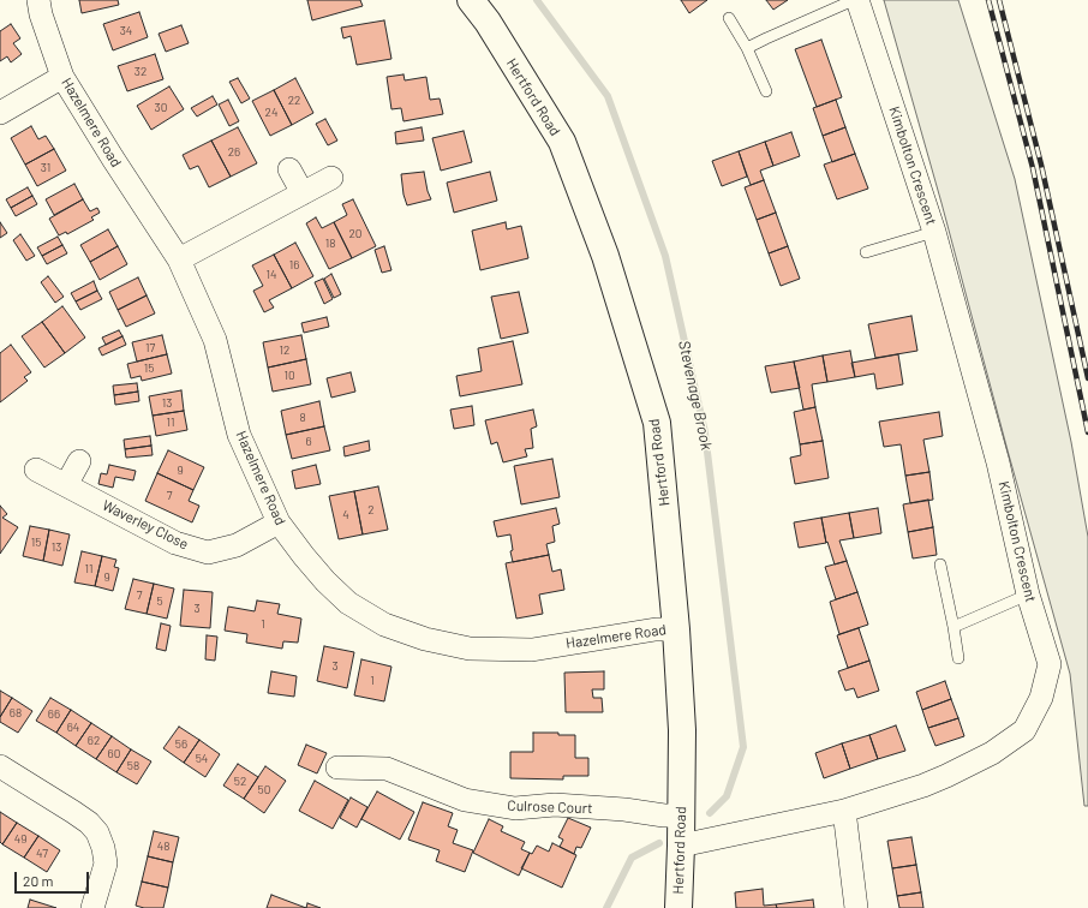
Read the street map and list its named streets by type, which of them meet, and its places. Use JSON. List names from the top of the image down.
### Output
{
  "streets": {
    "street": [
      "Hertford Road",
      "Hazelmere Road",
      "Kimbolton Crescent",
      "Waverley Close",
      "Culrose Court"
    ]
  },
  "crossings": [
    ["Hertford Road", "Hazelmere Road"],
    ["Hertford Road", "Kimbolton Crescent"],
    ["Hertford Road", "Culrose Court"],
    ["Hazelmere Road", "Waverley Close"]
  ],
  "water": ["Stevenage Brook"],
  "house_numbers": [
    "34",
    "32",
    "22",
    "30",
    "24",
    "26",
    "31",
    "20",
    "18",
    "16",
    "14",
    "17",
    "12",
    "15",
    "10",
    "13",
    "8",
    "11",
    "6",
    "9",
    "7",
    "2",
    "4",
    "15",
    "13",
    "11",
    "9",
    "7",
    "5",
    "3",
    "1",
    "3",
    "1",
    "68",
    "66",
    "64",
    "62",
    "56",
    "60",
    "54",
    "58",
    "52",
    "50",
    "49",
    "48",
    "47"
  ],
  "scale_bar": "20 m"
}
